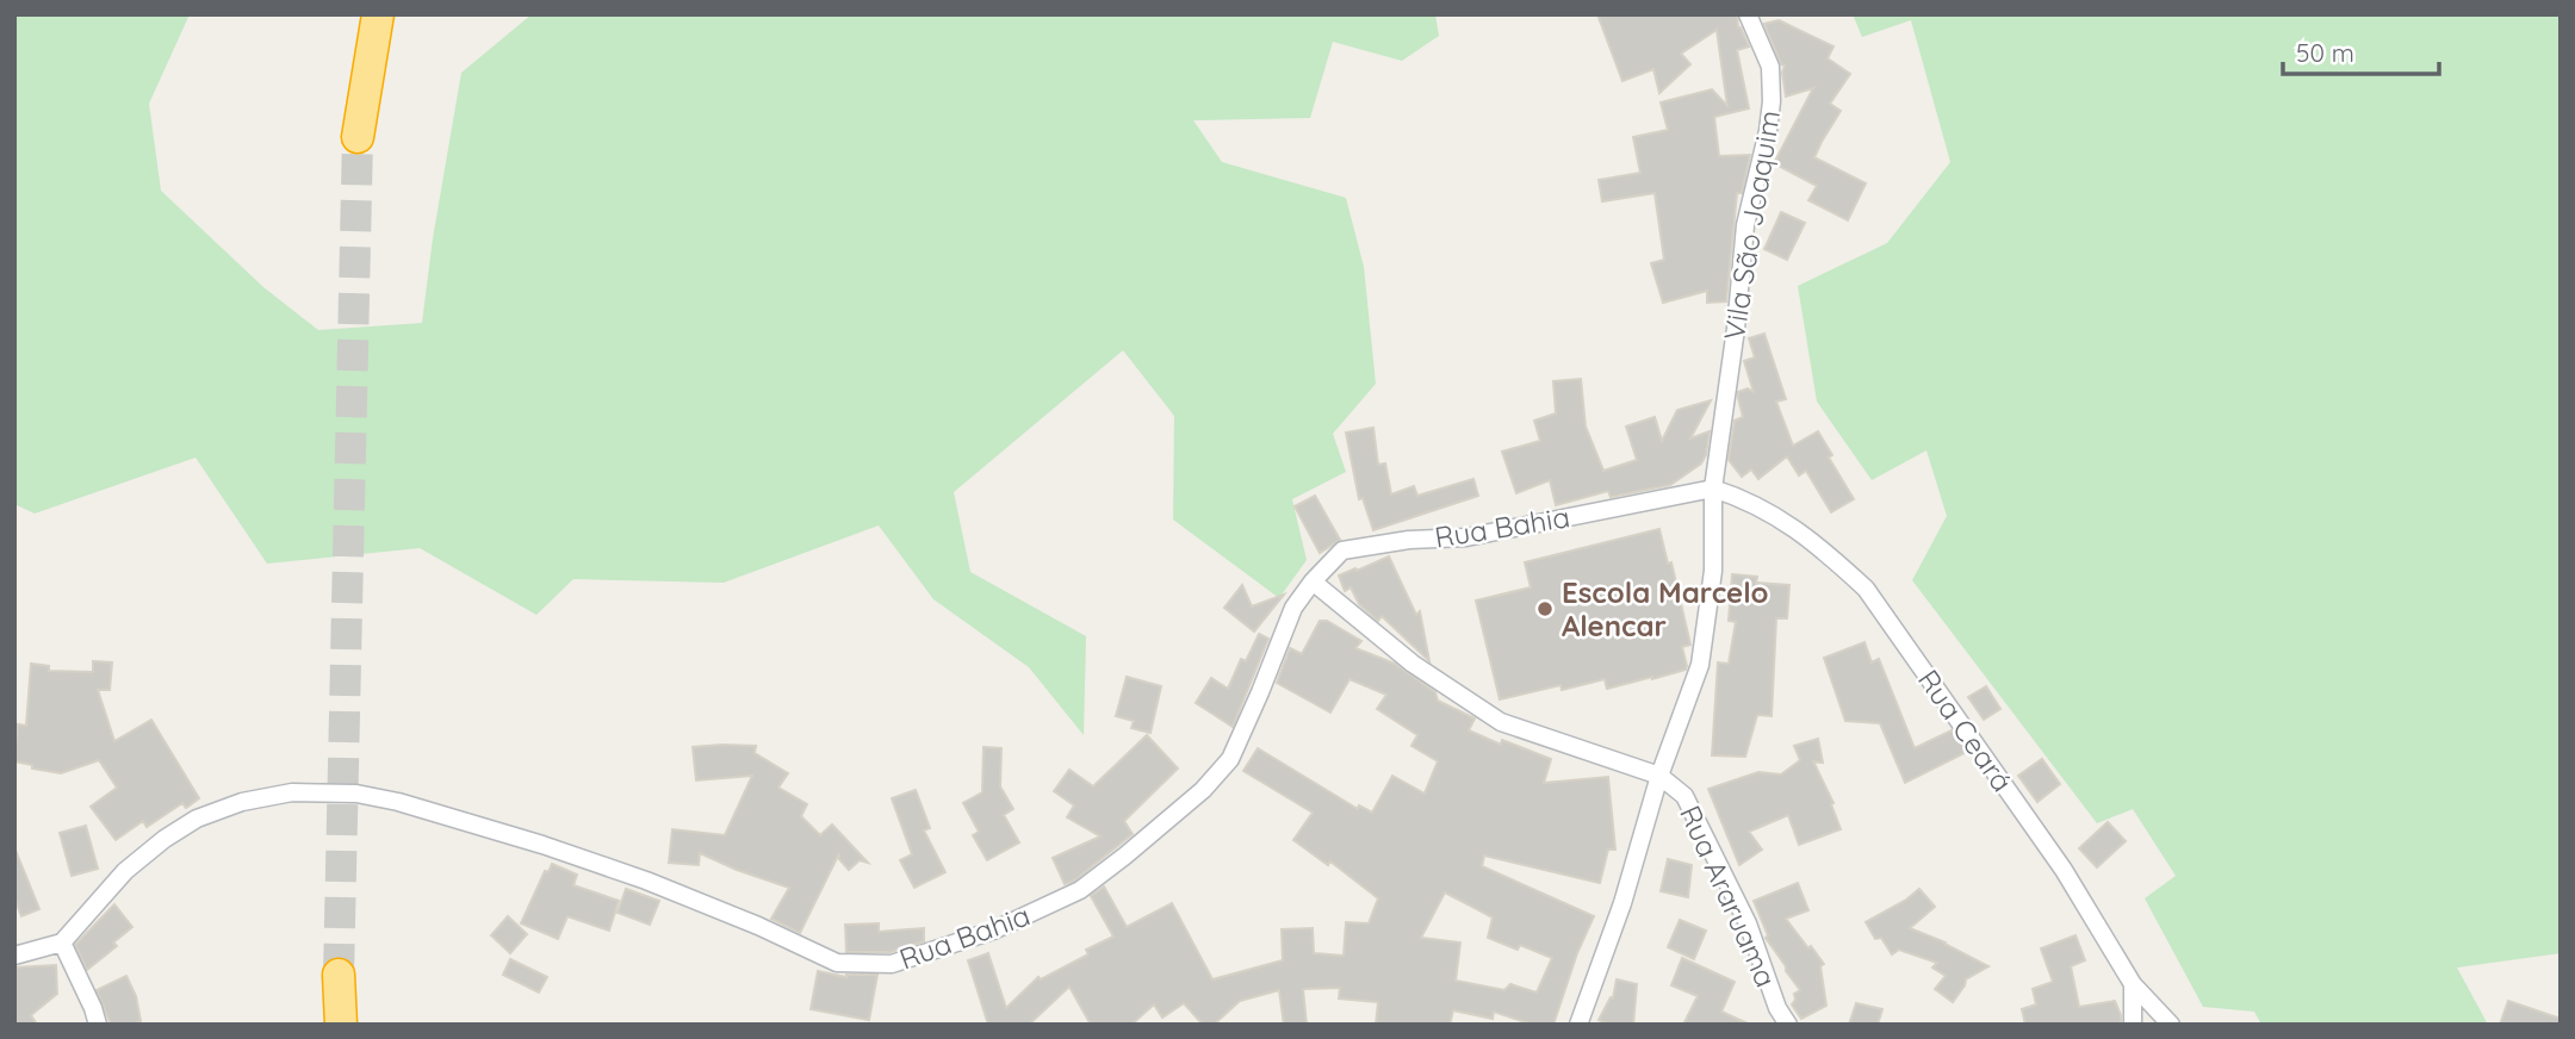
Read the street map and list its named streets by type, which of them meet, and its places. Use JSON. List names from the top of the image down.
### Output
{
  "streets": {
    "street": [
      "Vila São Joaquim",
      "Rua Bahia",
      "Rua Ceará",
      "Rua Araruama"
    ]
  },
  "crossings": [
    ["Vila São Joaquim", "Rua Bahia"],
    ["Vila São Joaquim", "Rua Ceará"],
    ["Vila São Joaquim", "Rua Araruama"],
    ["Rua Bahia", "Rua Ceará"],
    ["Rua Bahia", "Rua Araruama"]
  ],
  "places": ["Escola Marcelo Alencar"],
  "scale_bar": "50 m"
}
